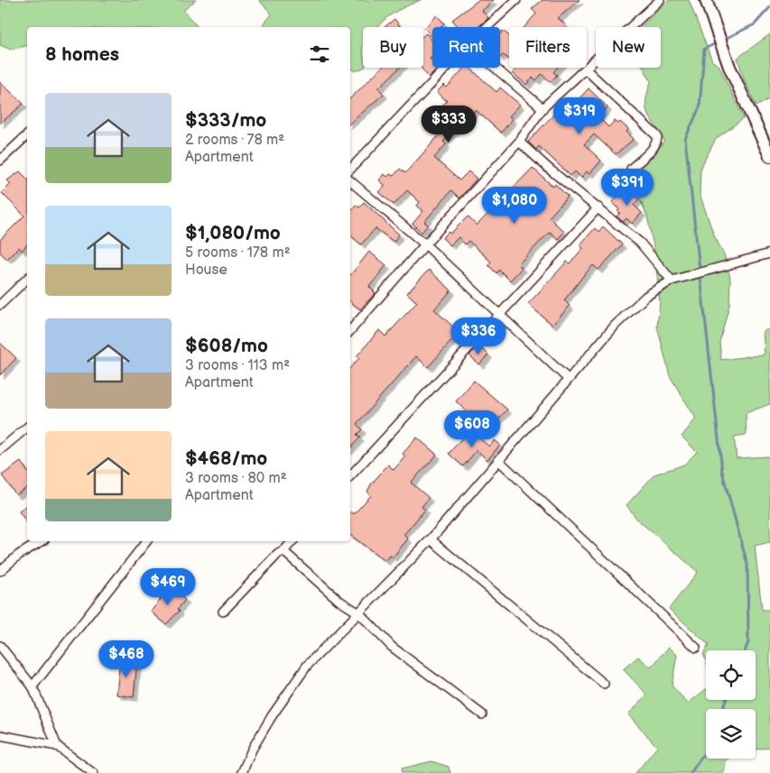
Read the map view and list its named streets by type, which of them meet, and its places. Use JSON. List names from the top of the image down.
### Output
{
  "page": {
    "chip": [
      "Buy",
      "Rent",
      "Filters",
      "New"
    ],
    "heading": "8 homes",
    "list": [
      {
        "name": "$333/mo",
        "note": "2 rooms · 78 m² · Apartment"
      },
      {
        "name": "$1,080/mo",
        "note": "5 rooms · 178 m² · House"
      },
      {
        "name": "$608/mo",
        "note": "3 rooms · 113 m² · Apartment"
      },
      {
        "name": "$468/mo",
        "note": "3 rooms · 80 m² · Apartment"
      }
    ],
    "price": [
      "$319",
      "$333",
      "$391",
      "$1,080",
      "$336",
      "$608",
      "$469",
      "$468"
    ]
  }
}
